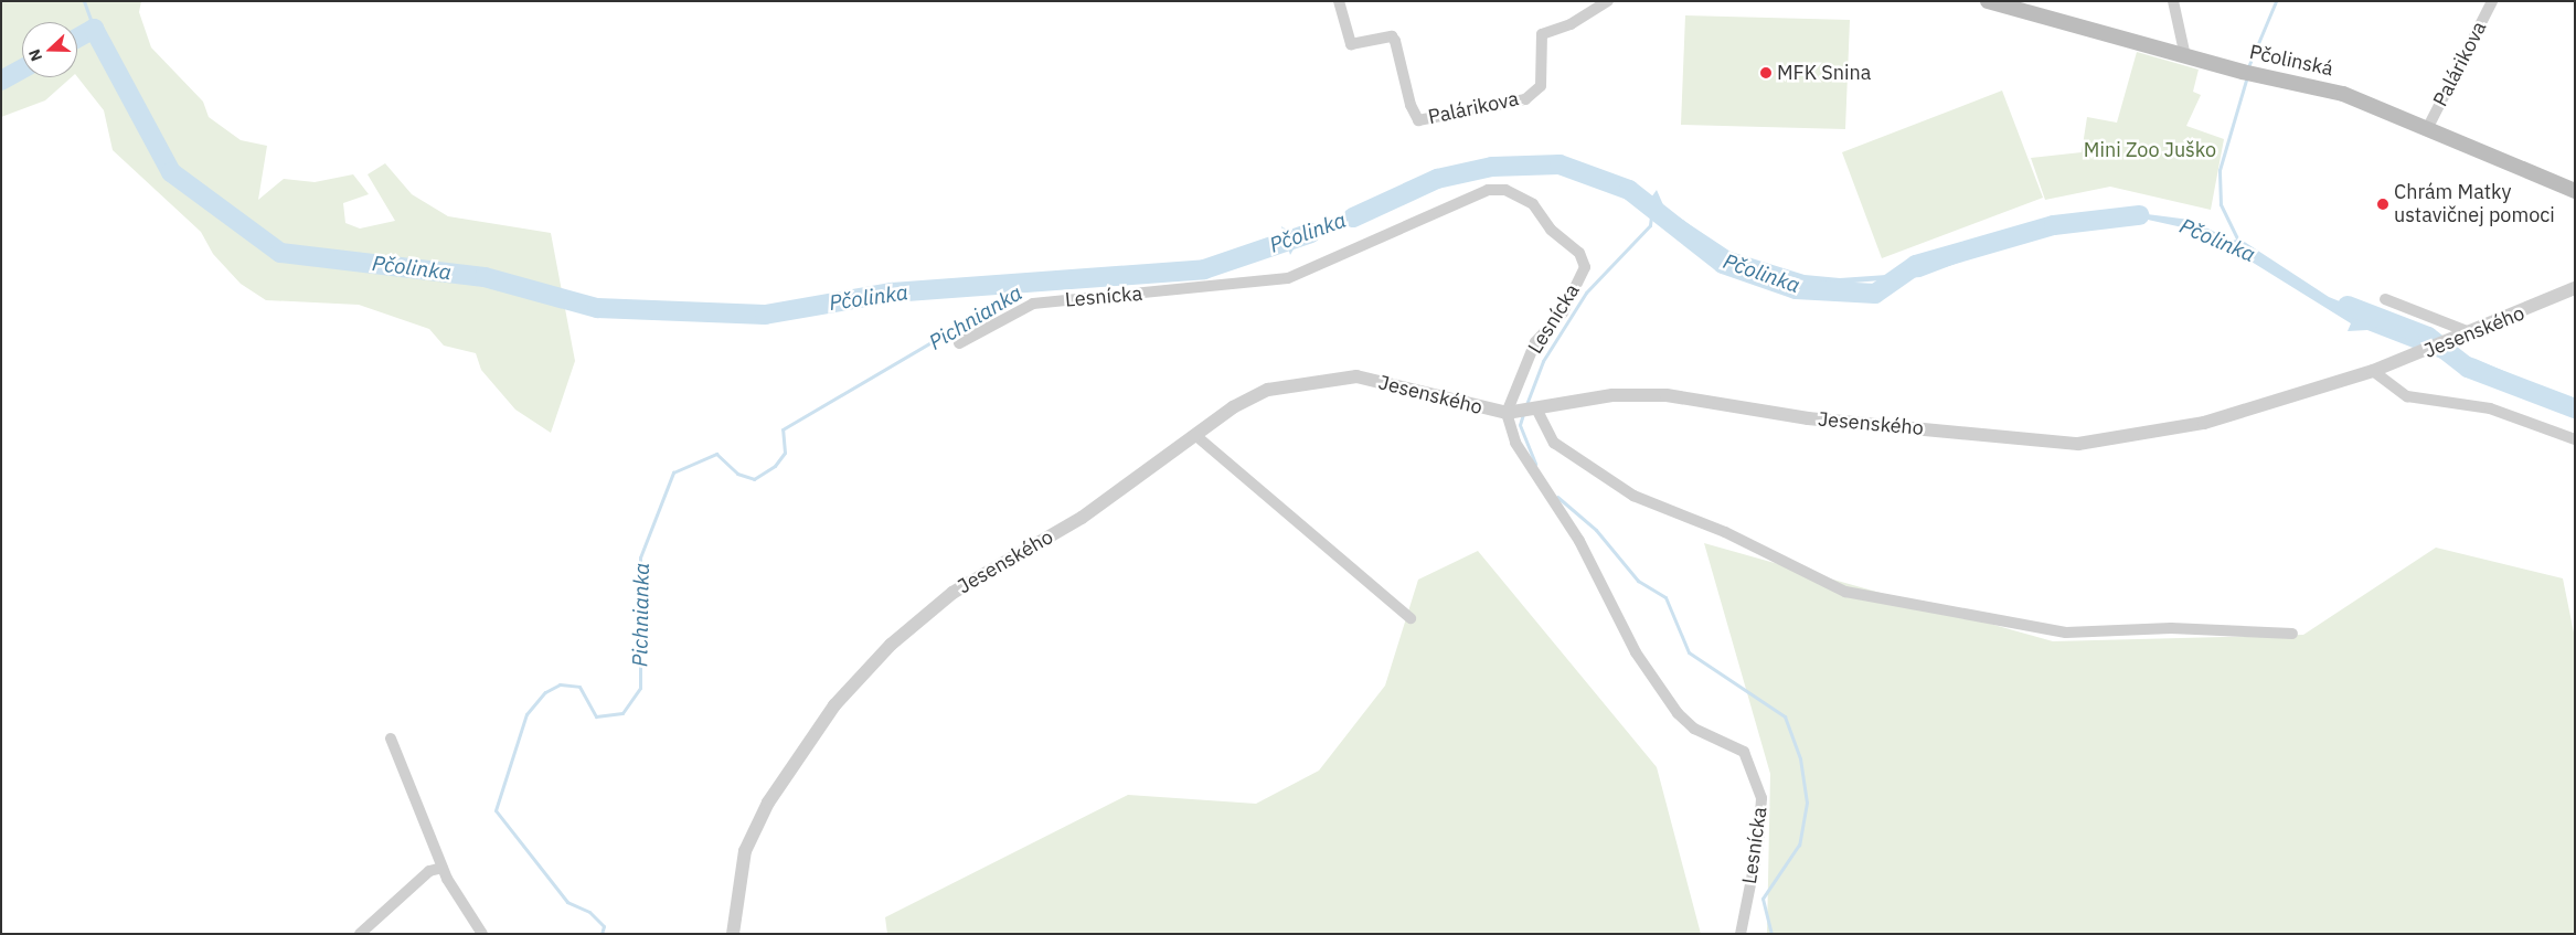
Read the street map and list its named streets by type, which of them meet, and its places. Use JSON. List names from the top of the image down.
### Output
{
  "streets": {
    "main road": ["Pčolinská"],
    "street": ["Palárikova", "Lesnícka", "Jesenského"]
  },
  "crossings": [
    ["Pčolinská", "Palárikova"],
    ["Lesnícka", "Jesenského"]
  ],
  "water": ["Pčolinka", "Pichnianka"],
  "parks": ["Mini Zoo Juško"],
  "places": ["MFK Snina", "Chrám Matky ustavičnej pomoci"],
  "north": "left"
}
